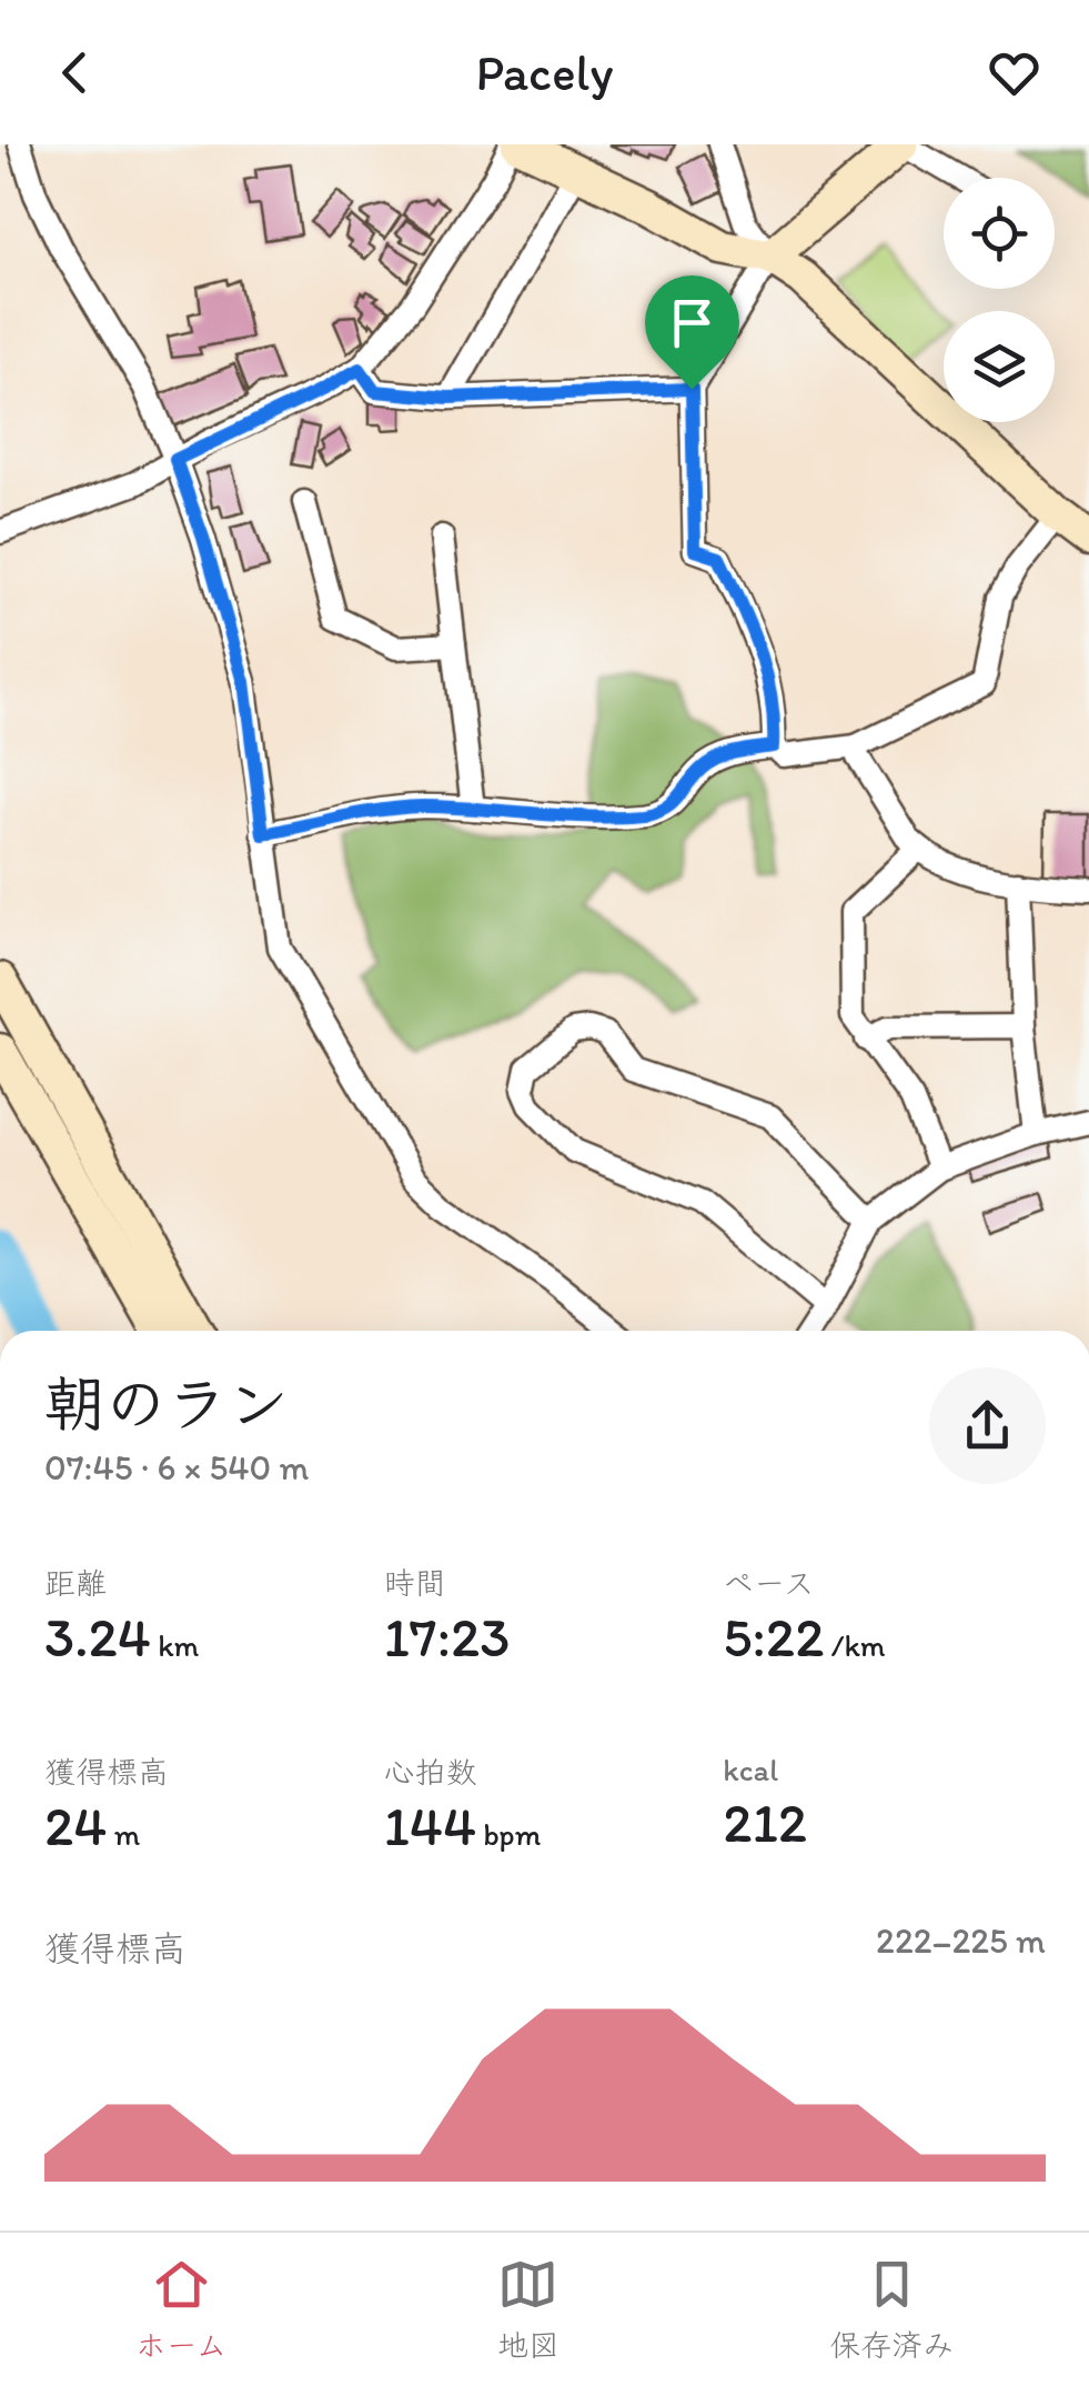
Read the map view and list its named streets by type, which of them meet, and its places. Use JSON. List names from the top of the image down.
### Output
{
  "page": {
    "header": "Pacely",
    "heading": ["朝のラン", "07:45 · 6 × 540 m"],
    "stats": [
      ["距離", "3.24 km"],
      ["時間", "17:23"],
      ["ペース", "5:22 /km"],
      ["獲得標高", "24 m"],
      ["心拍数", "144 bpm"],
      ["kcal", "212"]
    ],
    "chart": ["獲得標高", "222–225 m"],
    "tabs": ["ホーム", "地図", "保存済み"]
  }
}
